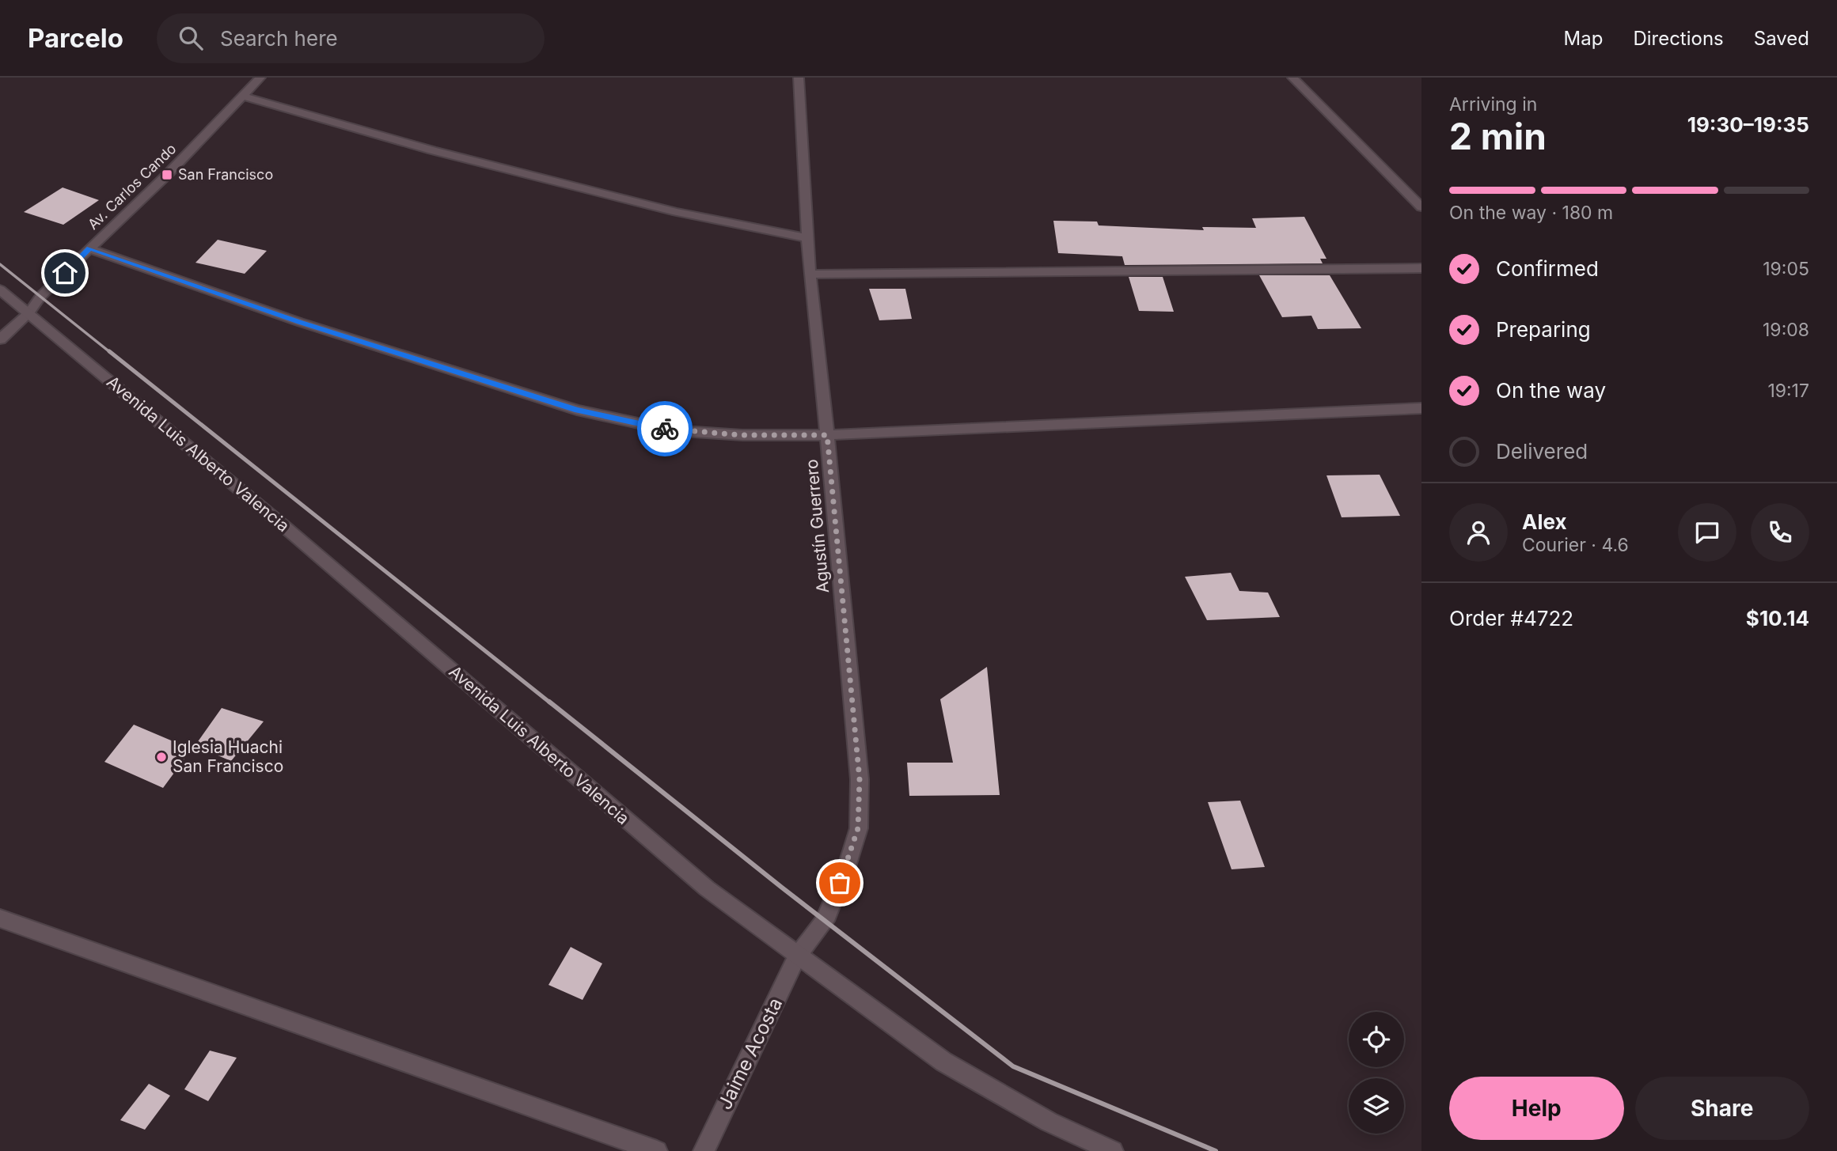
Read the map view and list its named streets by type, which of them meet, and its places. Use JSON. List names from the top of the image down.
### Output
{
  "streets": {
    "street": [
      "Av. Carlos Cando",
      "Avenida Luis Alberto Valencia",
      "Agustín Guerrero",
      "Jaime Acosta"
    ]
  },
  "crossings": [
    ["Av. Carlos Cando", "Avenida Luis Alberto Valencia"],
    ["Avenida Luis Alberto Valencia", "Agustín Guerrero"],
    ["Avenida Luis Alberto Valencia", "Jaime Acosta"],
    ["Agustín Guerrero", "Jaime Acosta"]
  ],
  "places": {
    "transit": ["San Francisco"],
    "other": ["Iglesia Huachi San Francisco"]
  },
  "page": {
    "header": "Parcelo",
    "search": "Search here",
    "nav": ["Map", "Directions", "Saved"],
    "heading": ["2 min", "Arriving in", "19:30–19:35"],
    "panel": [
      "Alex",
      "Courier · 4.6",
      "Order #4722",
      "$10.14"
    ],
    "bar": "On the way · 180 m",
    "list": [
      ["Confirmed", "19:05"],
      ["Preparing", "19:08"],
      ["On the way", "19:17"],
      "Delivered"
    ],
    "buttons": ["Help", "Share"]
  }
}
